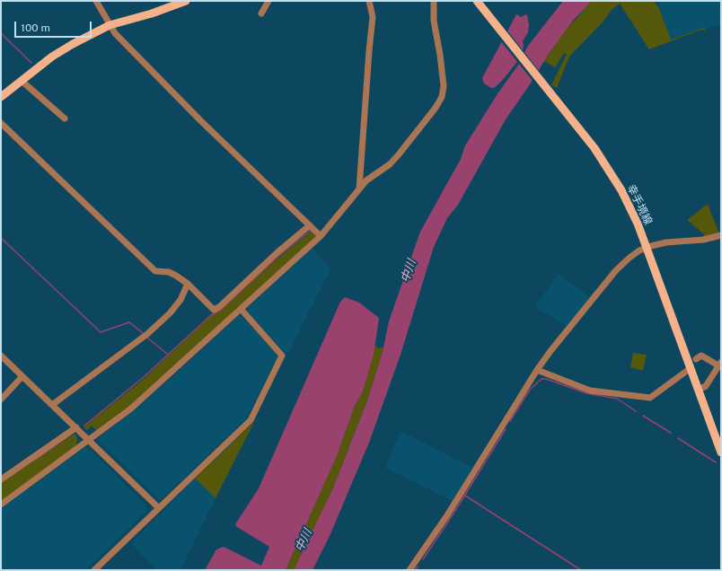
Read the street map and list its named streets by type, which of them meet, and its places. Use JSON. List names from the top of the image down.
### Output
{
  "streets": {
    "main road": ["幸手境線"]
  },
  "water": ["中川"],
  "scale_bar": "100 m"
}
